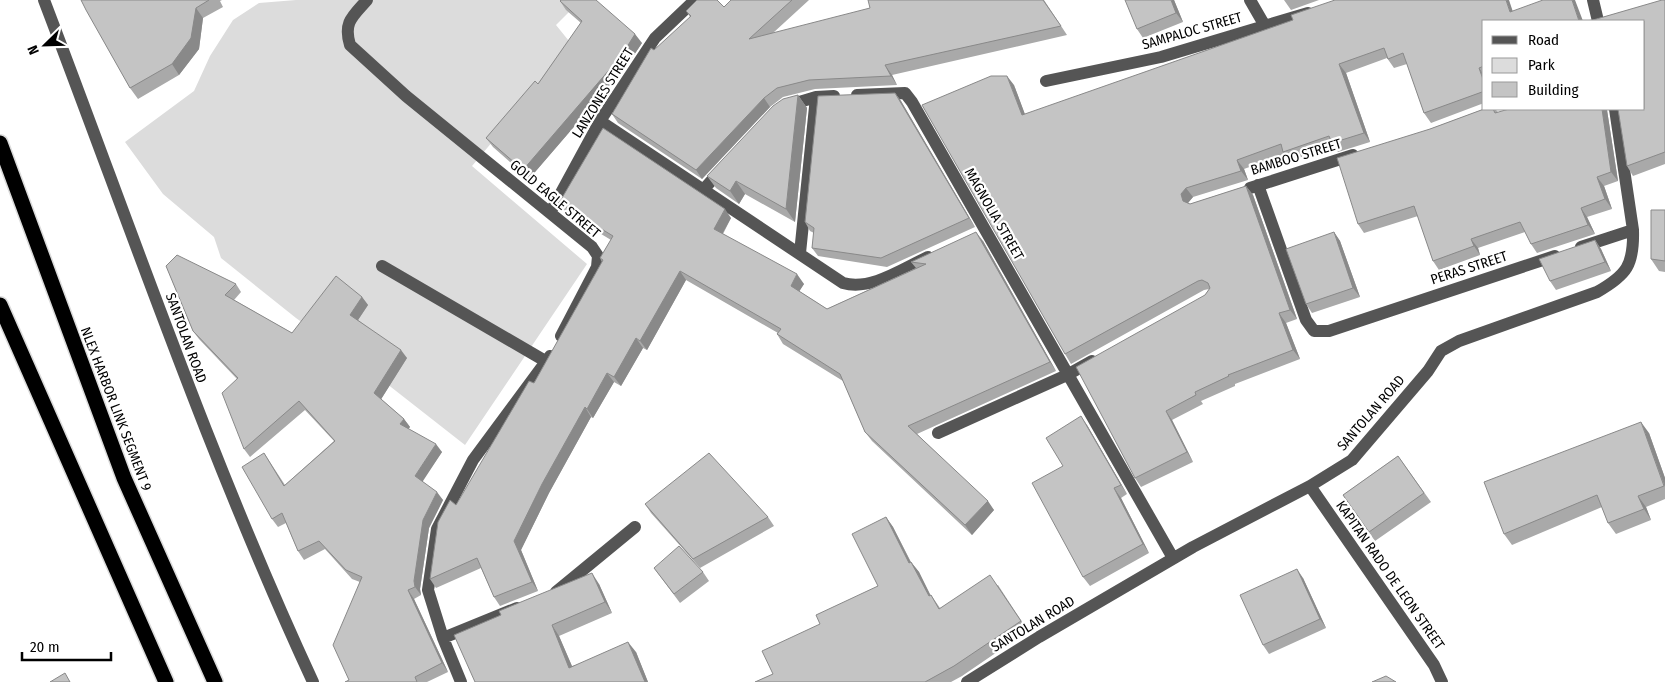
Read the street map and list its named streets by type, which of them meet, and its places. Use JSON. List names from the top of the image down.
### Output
{
  "streets": {
    "highway": ["NLEX HARBOR LINK SEGMENT 9"],
    "street": [
      "SAMPALOC STREET",
      "LANZONES STREET",
      "BAMBOO STREET",
      "GOLD EAGLE STREET",
      "MAGNOLIA STREET",
      "PERAS STREET",
      "SANTOLAN ROAD",
      "KAPITAN RADO DE LEON STREET"
    ]
  },
  "crossings": [
    ["LANZONES STREET", "GOLD EAGLE STREET"],
    ["BAMBOO STREET", "PERAS STREET"],
    ["MAGNOLIA STREET", "SANTOLAN ROAD"],
    ["PERAS STREET", "SANTOLAN ROAD"],
    ["SANTOLAN ROAD", "KAPITAN RADO DE LEON STREET"]
  ],
  "legend": ["Road", "Park", "Building"],
  "scale_bar": "20 m",
  "north": "bottom left"
}
